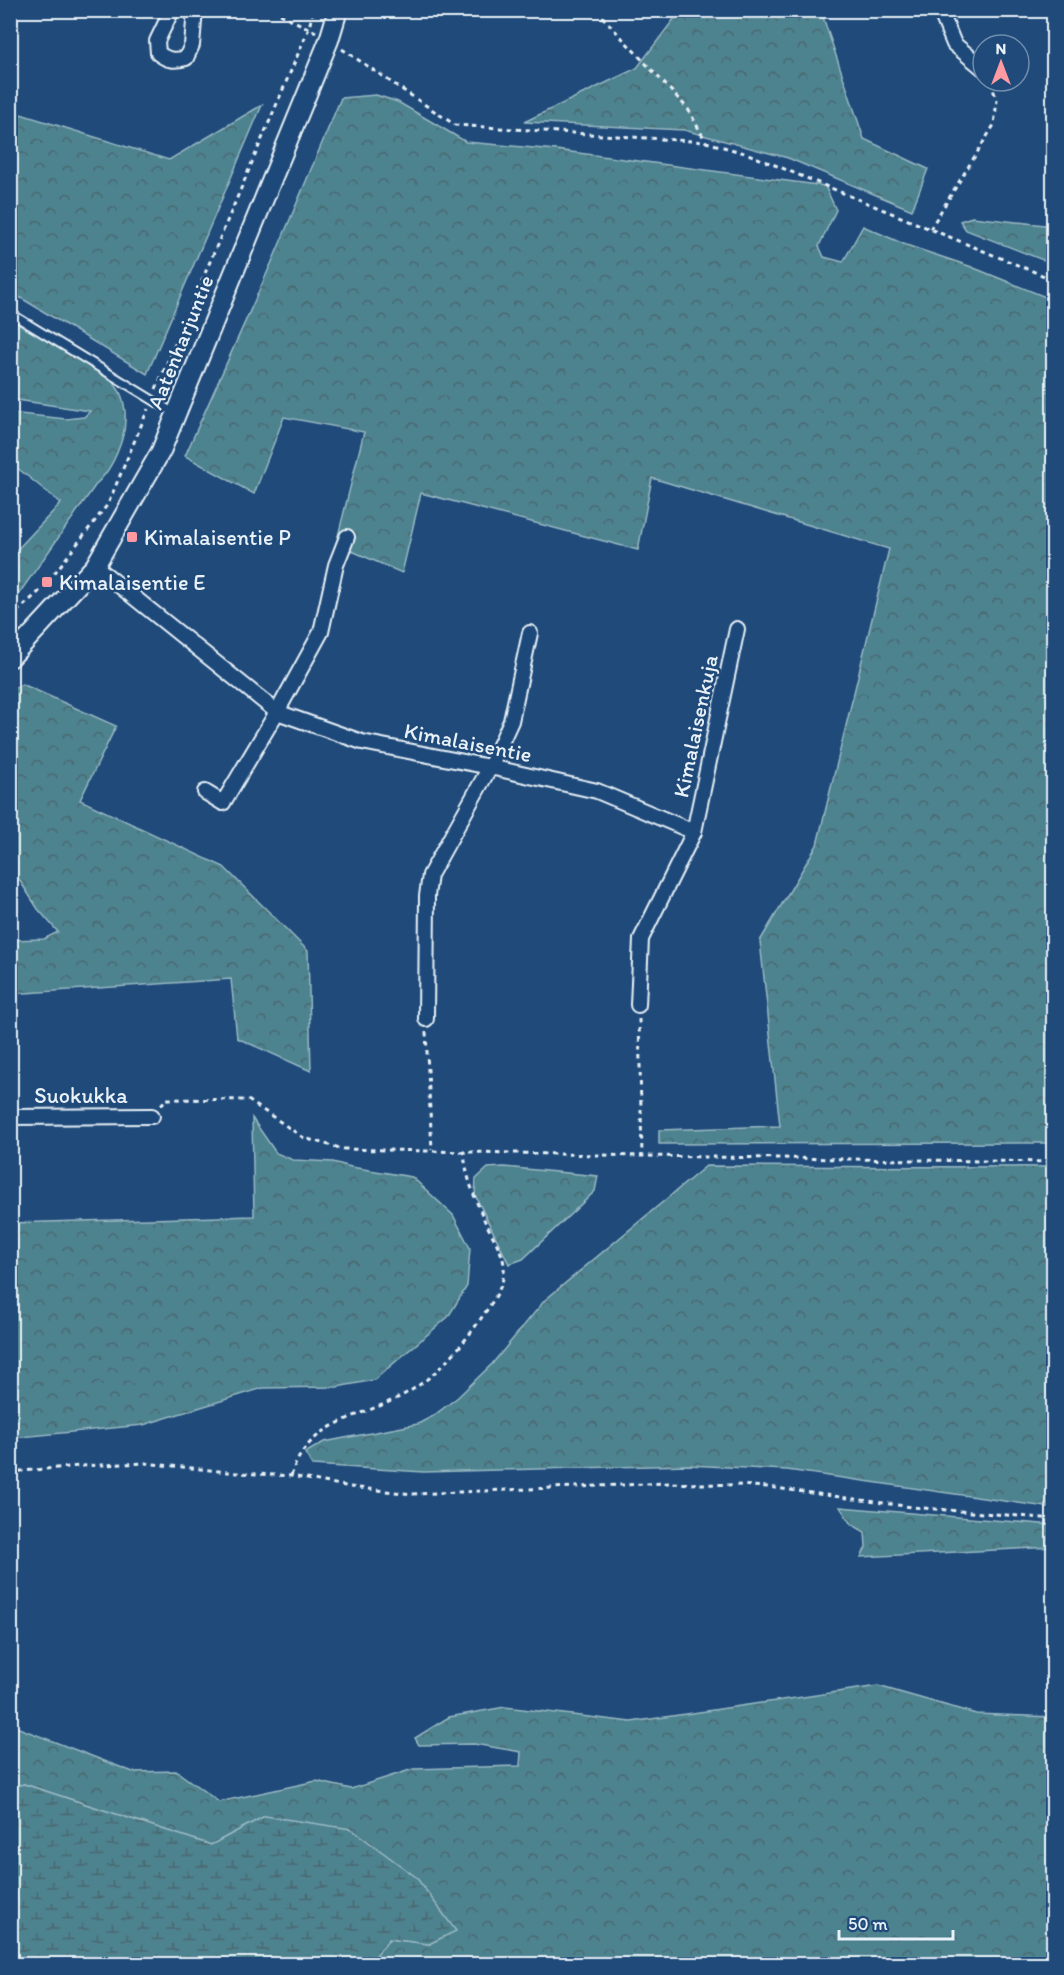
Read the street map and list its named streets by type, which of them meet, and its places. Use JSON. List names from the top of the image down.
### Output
{
  "streets": {
    "street": [
      "Aatenharjuntie",
      "Kimalaisenkuja",
      "Kimalaisentie",
      "Suokukka"
    ]
  },
  "crossings": [
    ["Aatenharjuntie", "Kimalaisentie"],
    ["Kimalaisenkuja", "Kimalaisentie"]
  ],
  "places": {
    "transit": ["Kimalaisentie P", "Kimalaisentie E"]
  },
  "scale_bar": "50 m",
  "north": "top"
}
